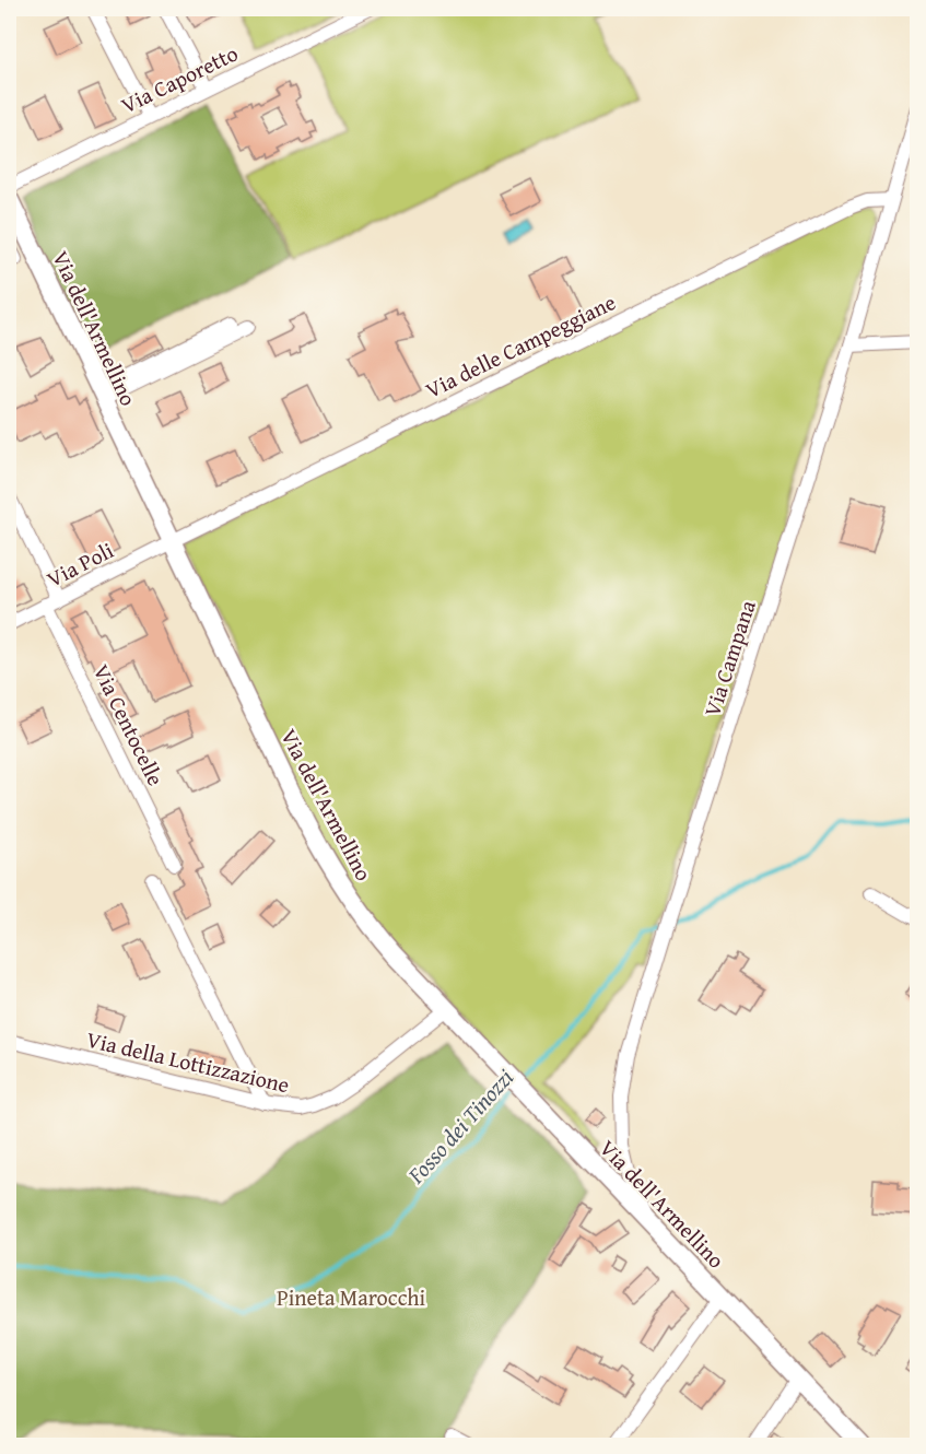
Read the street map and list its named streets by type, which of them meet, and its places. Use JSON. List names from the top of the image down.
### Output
{
  "streets": {
    "street": [
      "Via Caporetto",
      "Via dell'Armellino",
      "Via delle Campeggiane",
      "Via Poli",
      "Via Campana",
      "Via Centocelle",
      "Via della Lottizzazione"
    ]
  },
  "crossings": [
    ["Via dell'Armellino", "Via delle Campeggiane"],
    ["Via dell'Armellino", "Via Poli"],
    ["Via dell'Armellino", "Via Campana"],
    ["Via dell'Armellino", "Via della Lottizzazione"],
    ["Via delle Campeggiane", "Via Poli"],
    ["Via delle Campeggiane", "Via Campana"],
    ["Via Poli", "Via Centocelle"]
  ],
  "water": ["Fosso dei Tinozzi"],
  "parks": ["Pineta Marocchi"]
}
